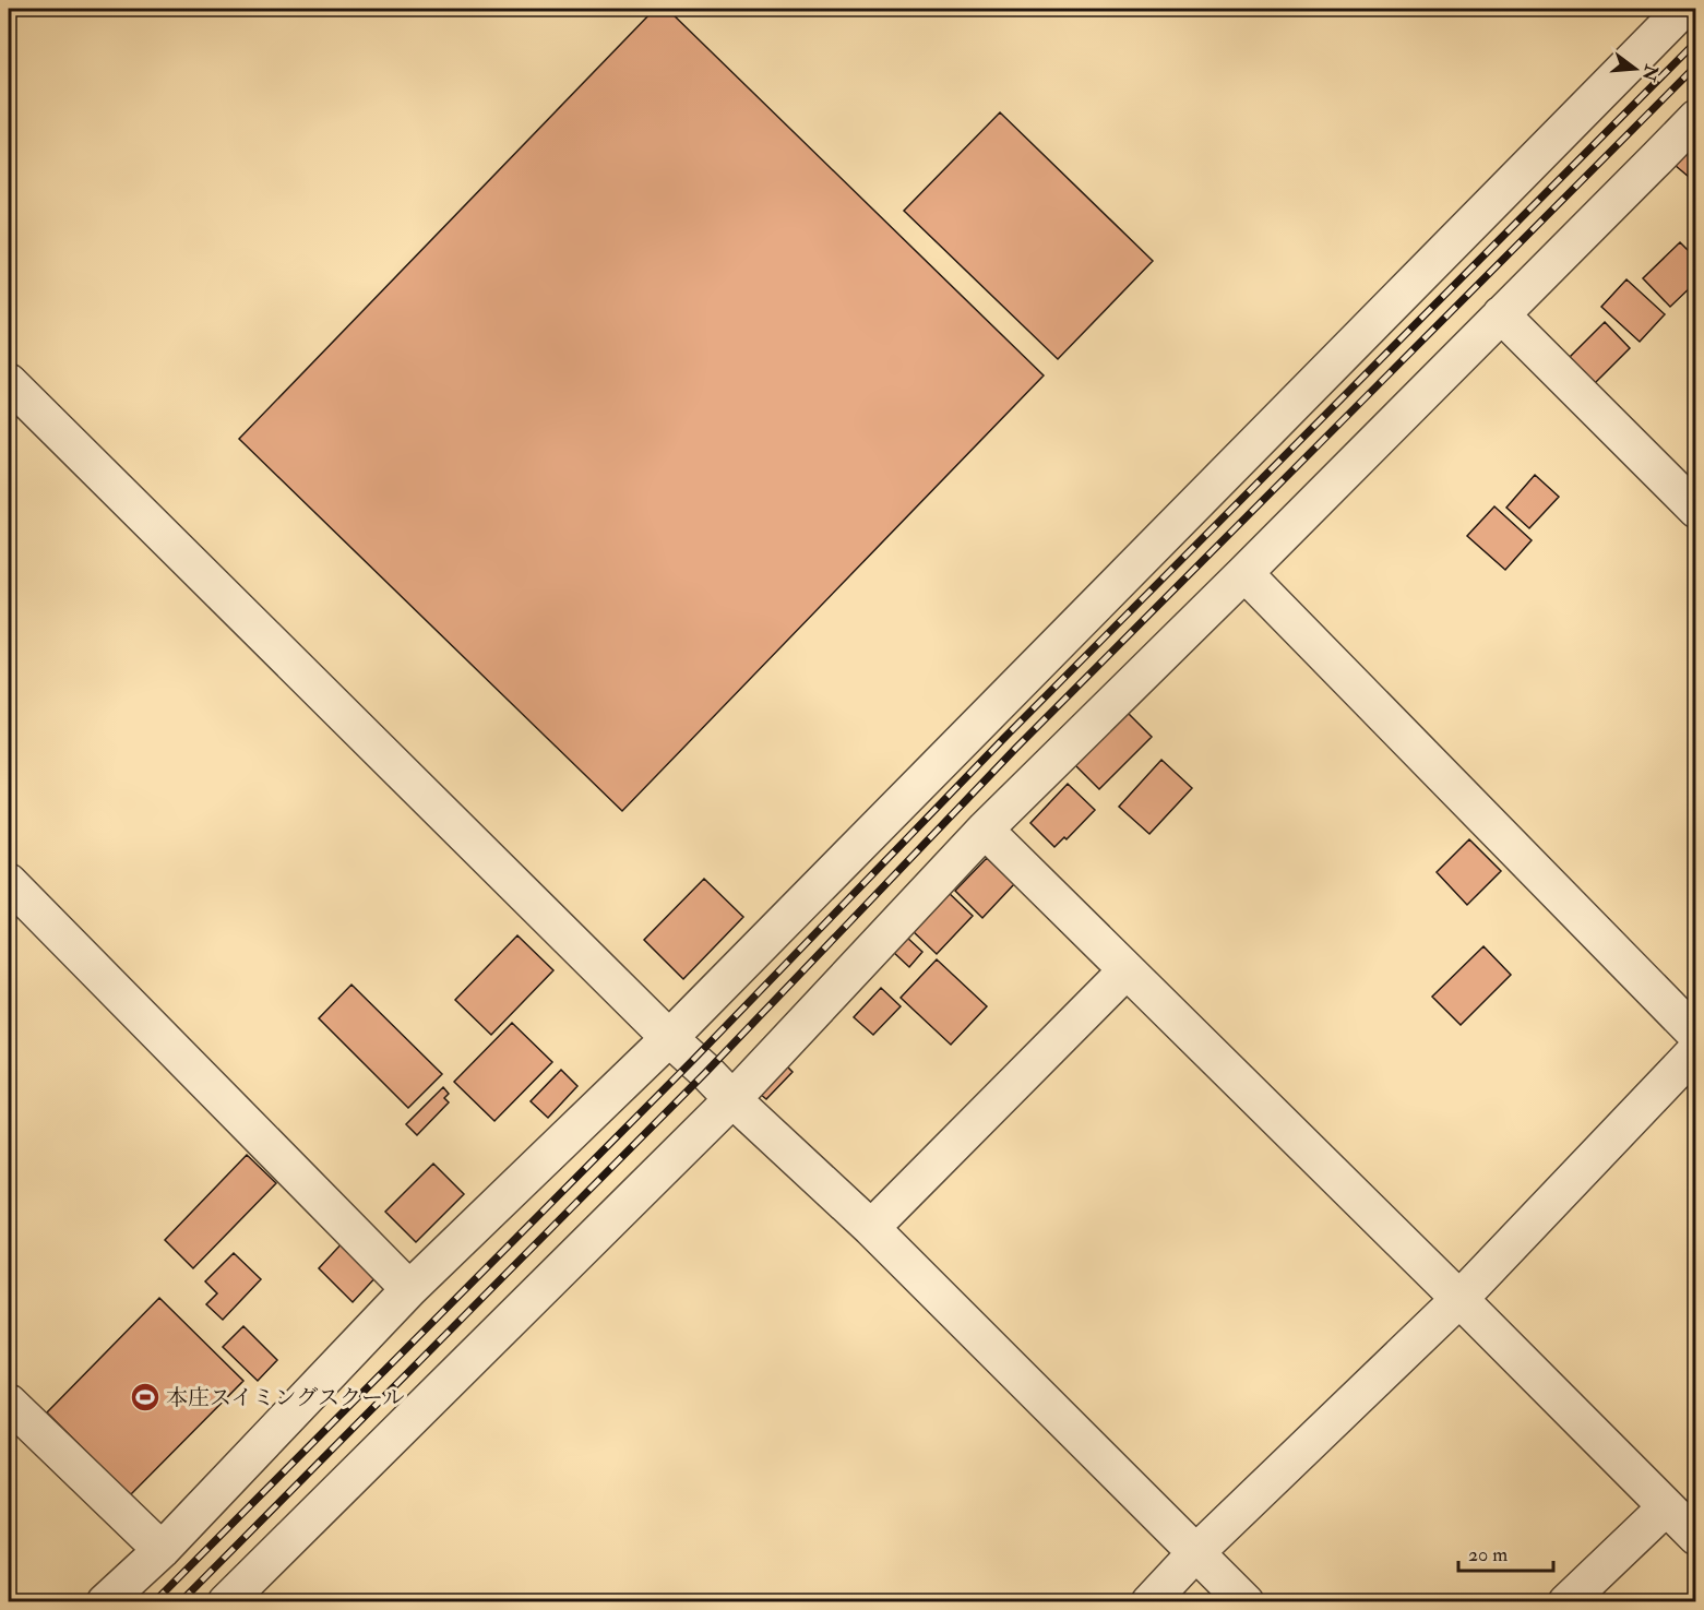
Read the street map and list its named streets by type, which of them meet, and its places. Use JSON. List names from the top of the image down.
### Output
{
  "places": {
    "sports": ["本庄スイミングスクール"]
  },
  "scale_bar": "20 m",
  "north": "right"
}
